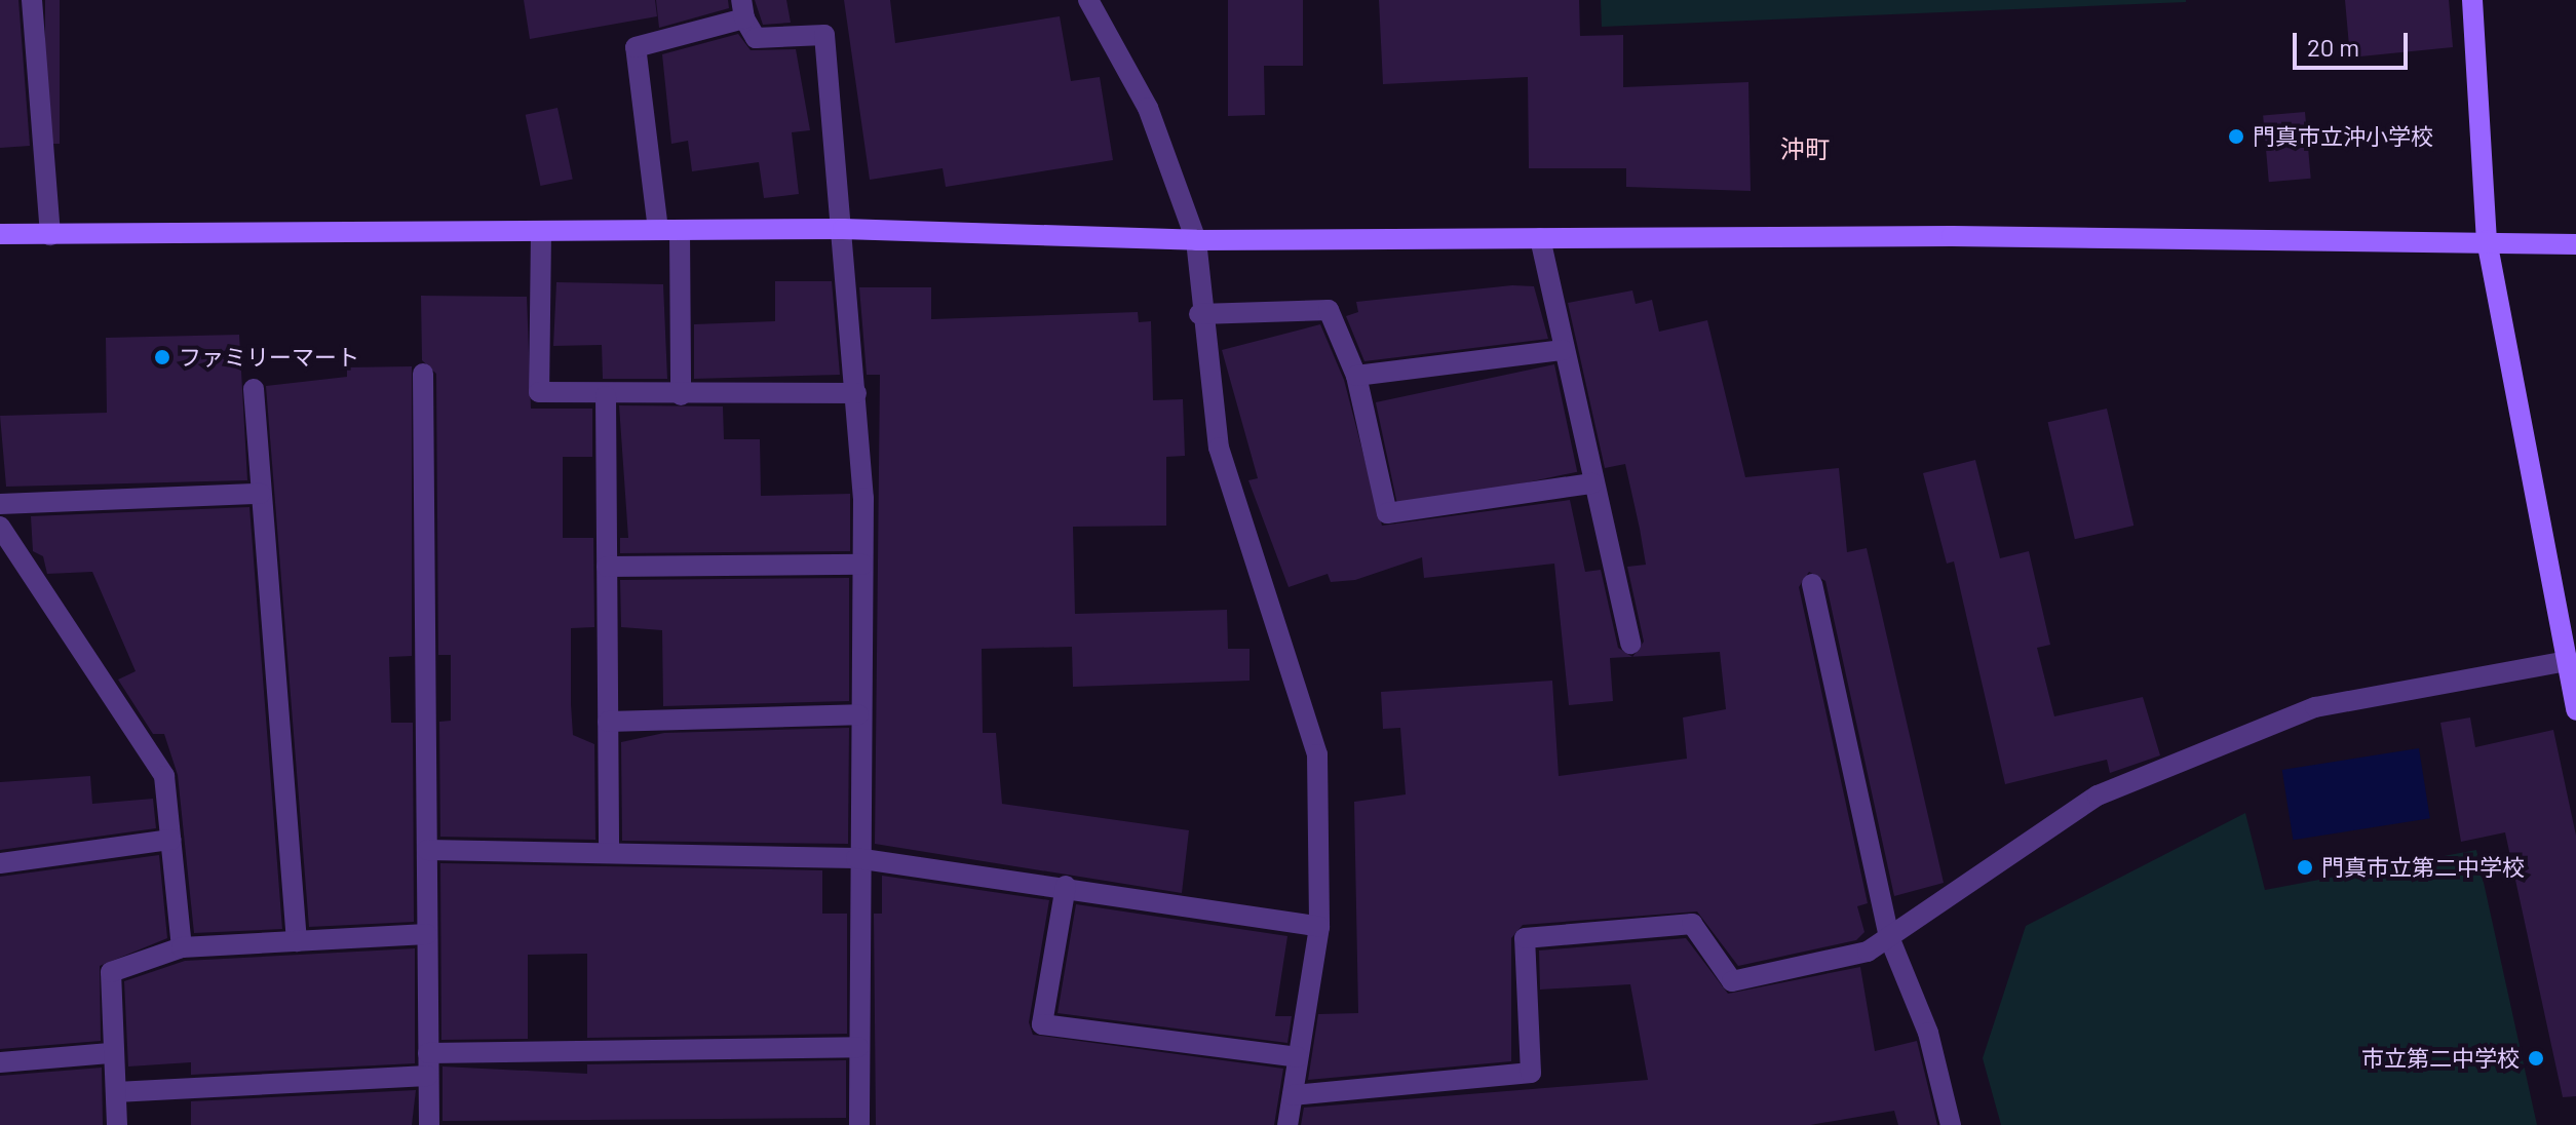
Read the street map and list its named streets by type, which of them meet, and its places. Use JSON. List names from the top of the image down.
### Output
{
  "districts": ["沖町"],
  "places": [
    "門真市立沖小学校",
    "ファミリーマート",
    "門真市立第二中学校",
    "市立第二中学校"
  ],
  "scale_bar": "20 m"
}
